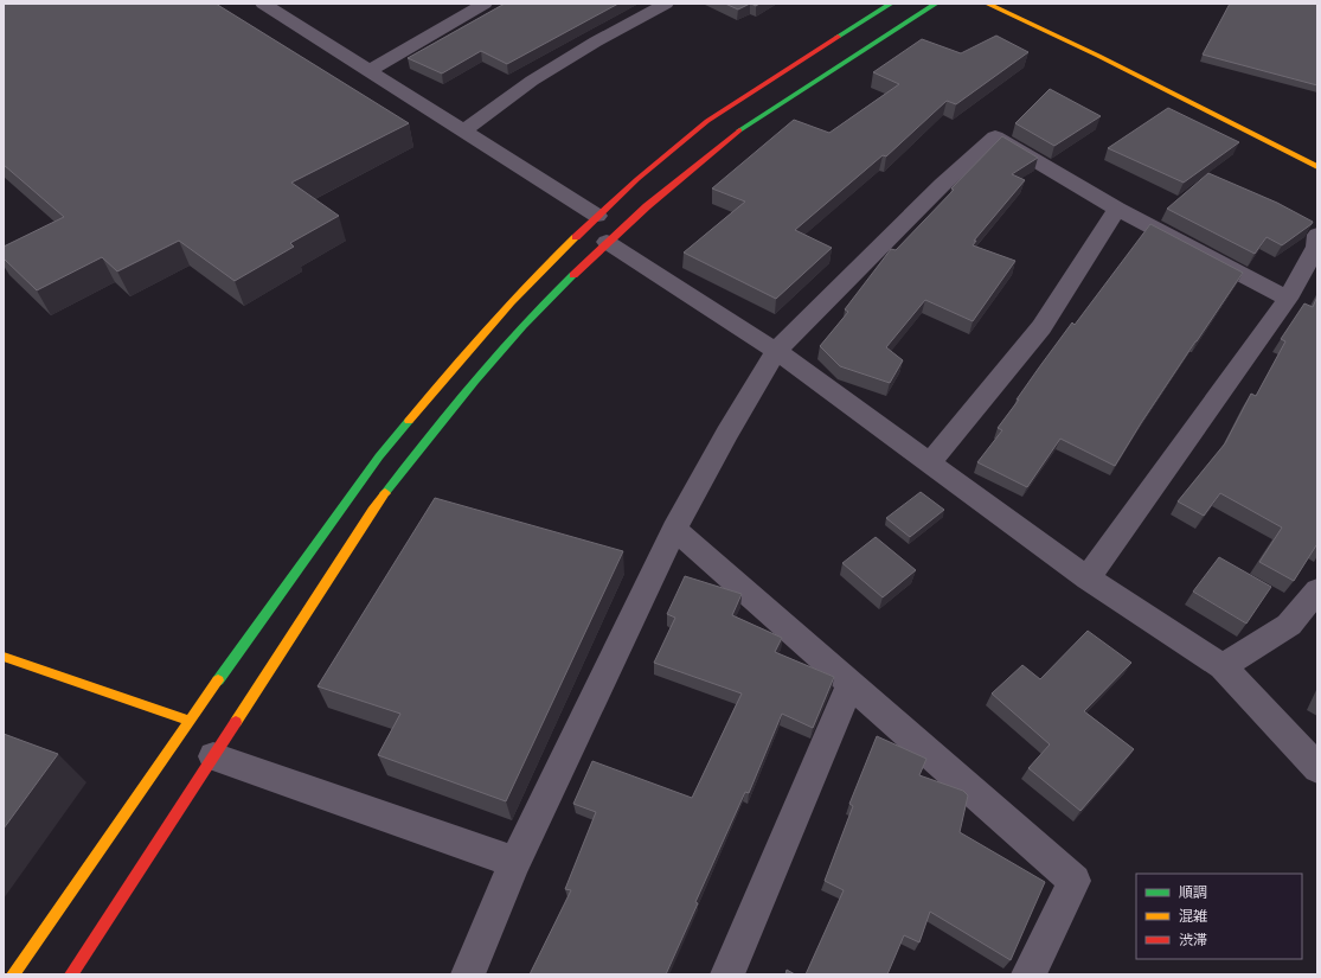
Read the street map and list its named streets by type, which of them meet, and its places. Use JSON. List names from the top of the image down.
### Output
{
  "legend": ["順調", "混雑", "渋滞"]
}
